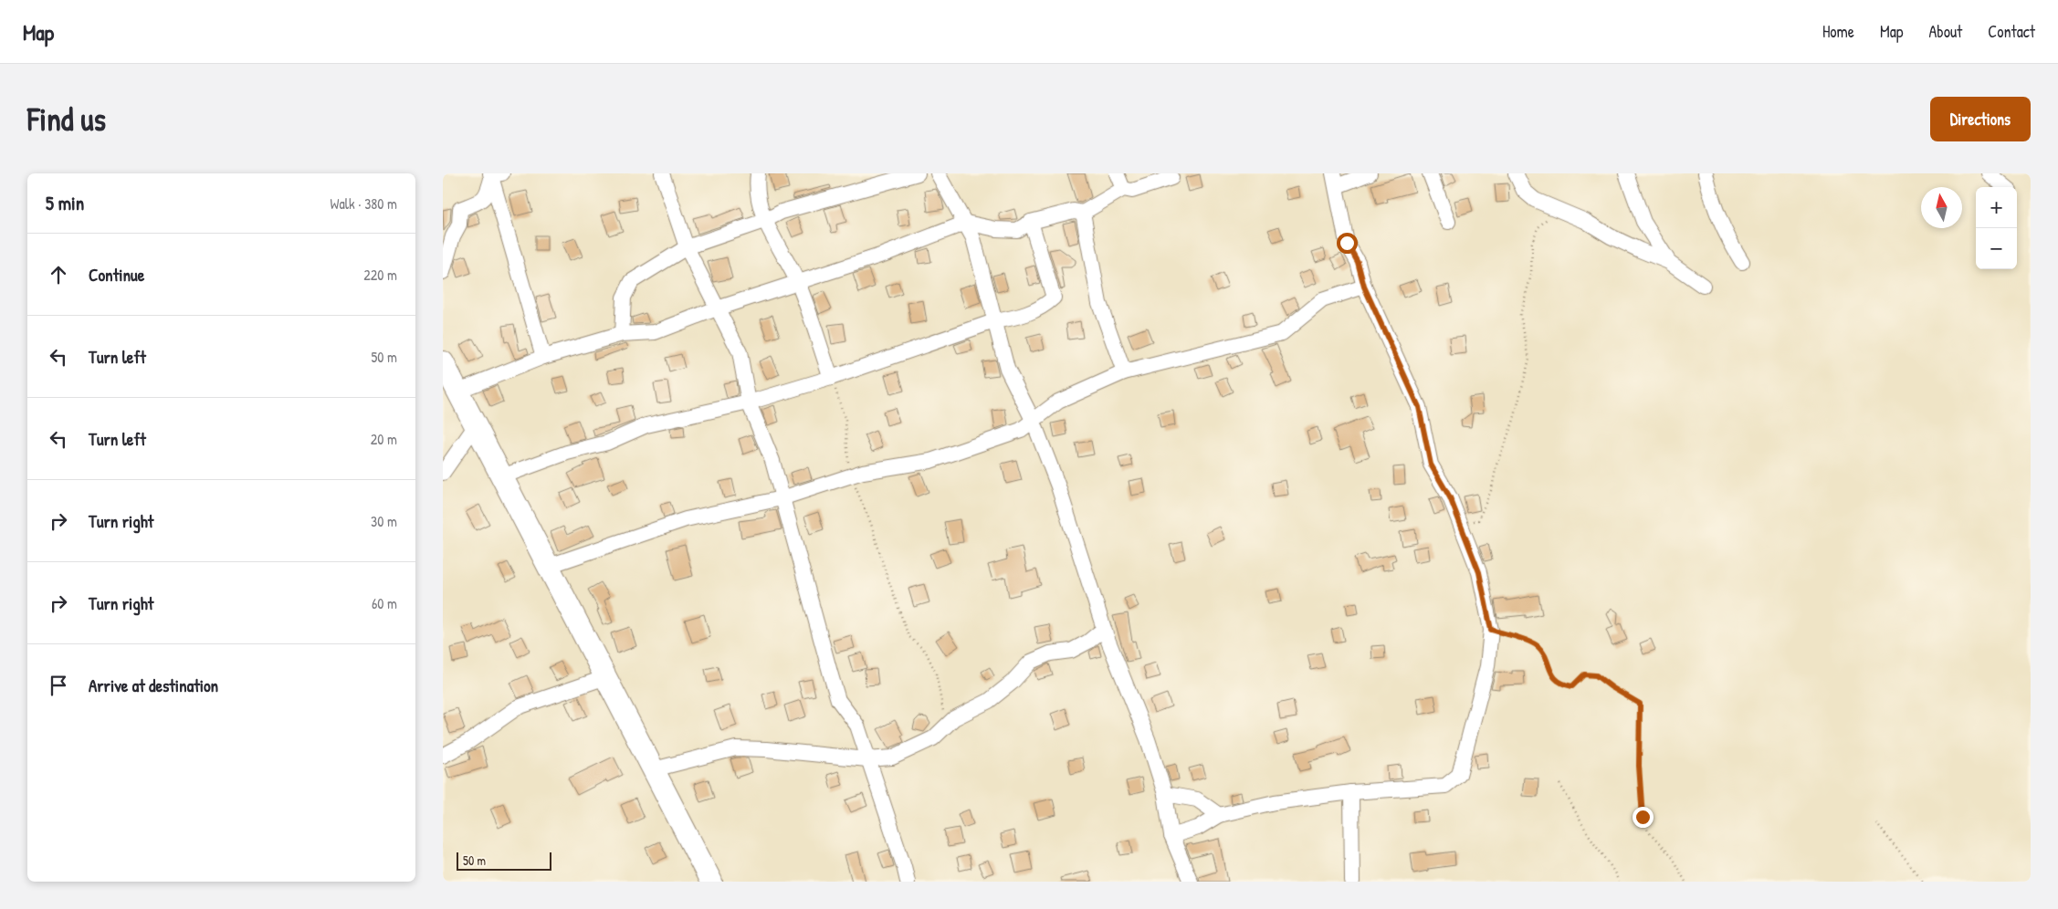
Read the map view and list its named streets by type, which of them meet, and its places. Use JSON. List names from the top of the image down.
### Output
{
  "scale_bar": "50 m",
  "north": "top",
  "page": {
    "header": "Map",
    "nav": [
      "Home",
      "Map",
      "About",
      "Contact"
    ],
    "buttons": "Directions",
    "title": "Find us",
    "heading": ["5 min", "Walk · 380 m"],
    "map_buttons": ["+", "−"],
    "list": [
      ["Continue", "220 m"],
      ["Turn left", "50 m"],
      ["Turn left", "20 m"],
      ["Turn right", "30 m"],
      ["Turn right", "60 m"],
      "Arrive at destination"
    ],
    "scale": "50 m"
  }
}
